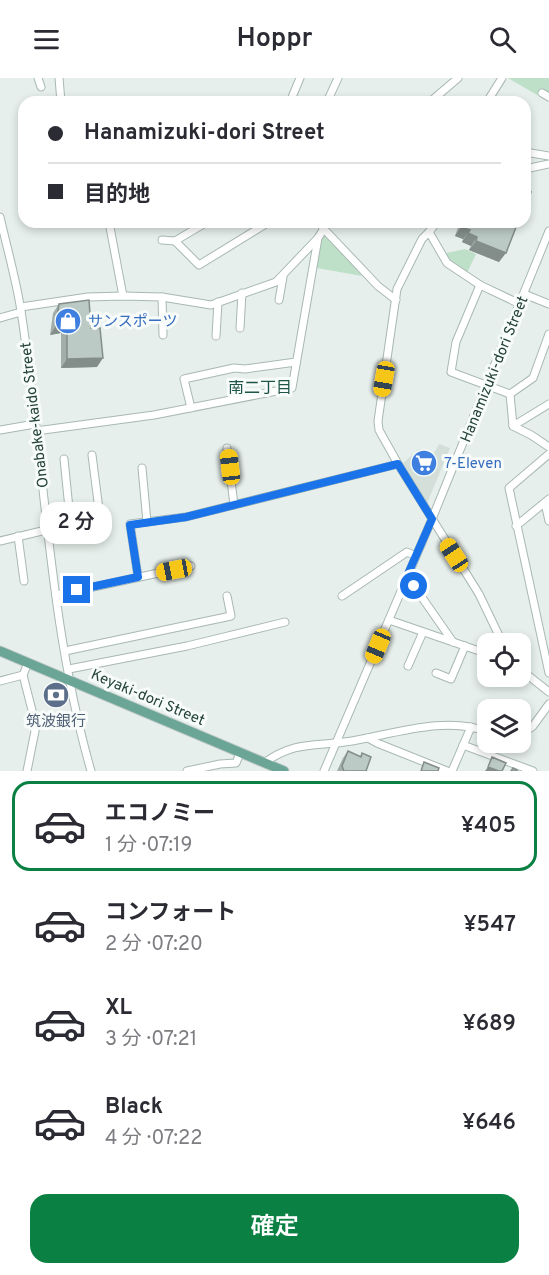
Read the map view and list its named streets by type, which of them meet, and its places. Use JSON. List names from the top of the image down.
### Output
{
  "streets": {
    "main road": ["Keyaki-dori Street"],
    "street": ["Hanamizuki-dori Street", "Onabake-kaido Street"]
  },
  "crossings": [
    ["Onabake-kaido Street", "Keyaki-dori Street"]
  ],
  "districts": ["南二丁目"],
  "places": {
    "shop": ["サンスポーツ"],
    "supermarket": ["7-Eleven"],
    "bank": ["筑波銀行"]
  },
  "page": {
    "header": "Hoppr",
    "banner": ["Hanamizuki-dori Street", "目的地"],
    "bubble": "2 分",
    "list": [
      {
        "name": "エコノミー",
        "note": "1 分 · 07:19",
        "value": "¥405"
      },
      {
        "name": "コンフォート",
        "note": "2 分 · 07:20",
        "value": "¥547"
      },
      {
        "name": "XL",
        "note": "3 分 · 07:21",
        "value": "¥689"
      },
      {
        "name": "Black",
        "note": "4 分 · 07:22",
        "value": "¥646"
      }
    ],
    "buttons": "確定"
  }
}
